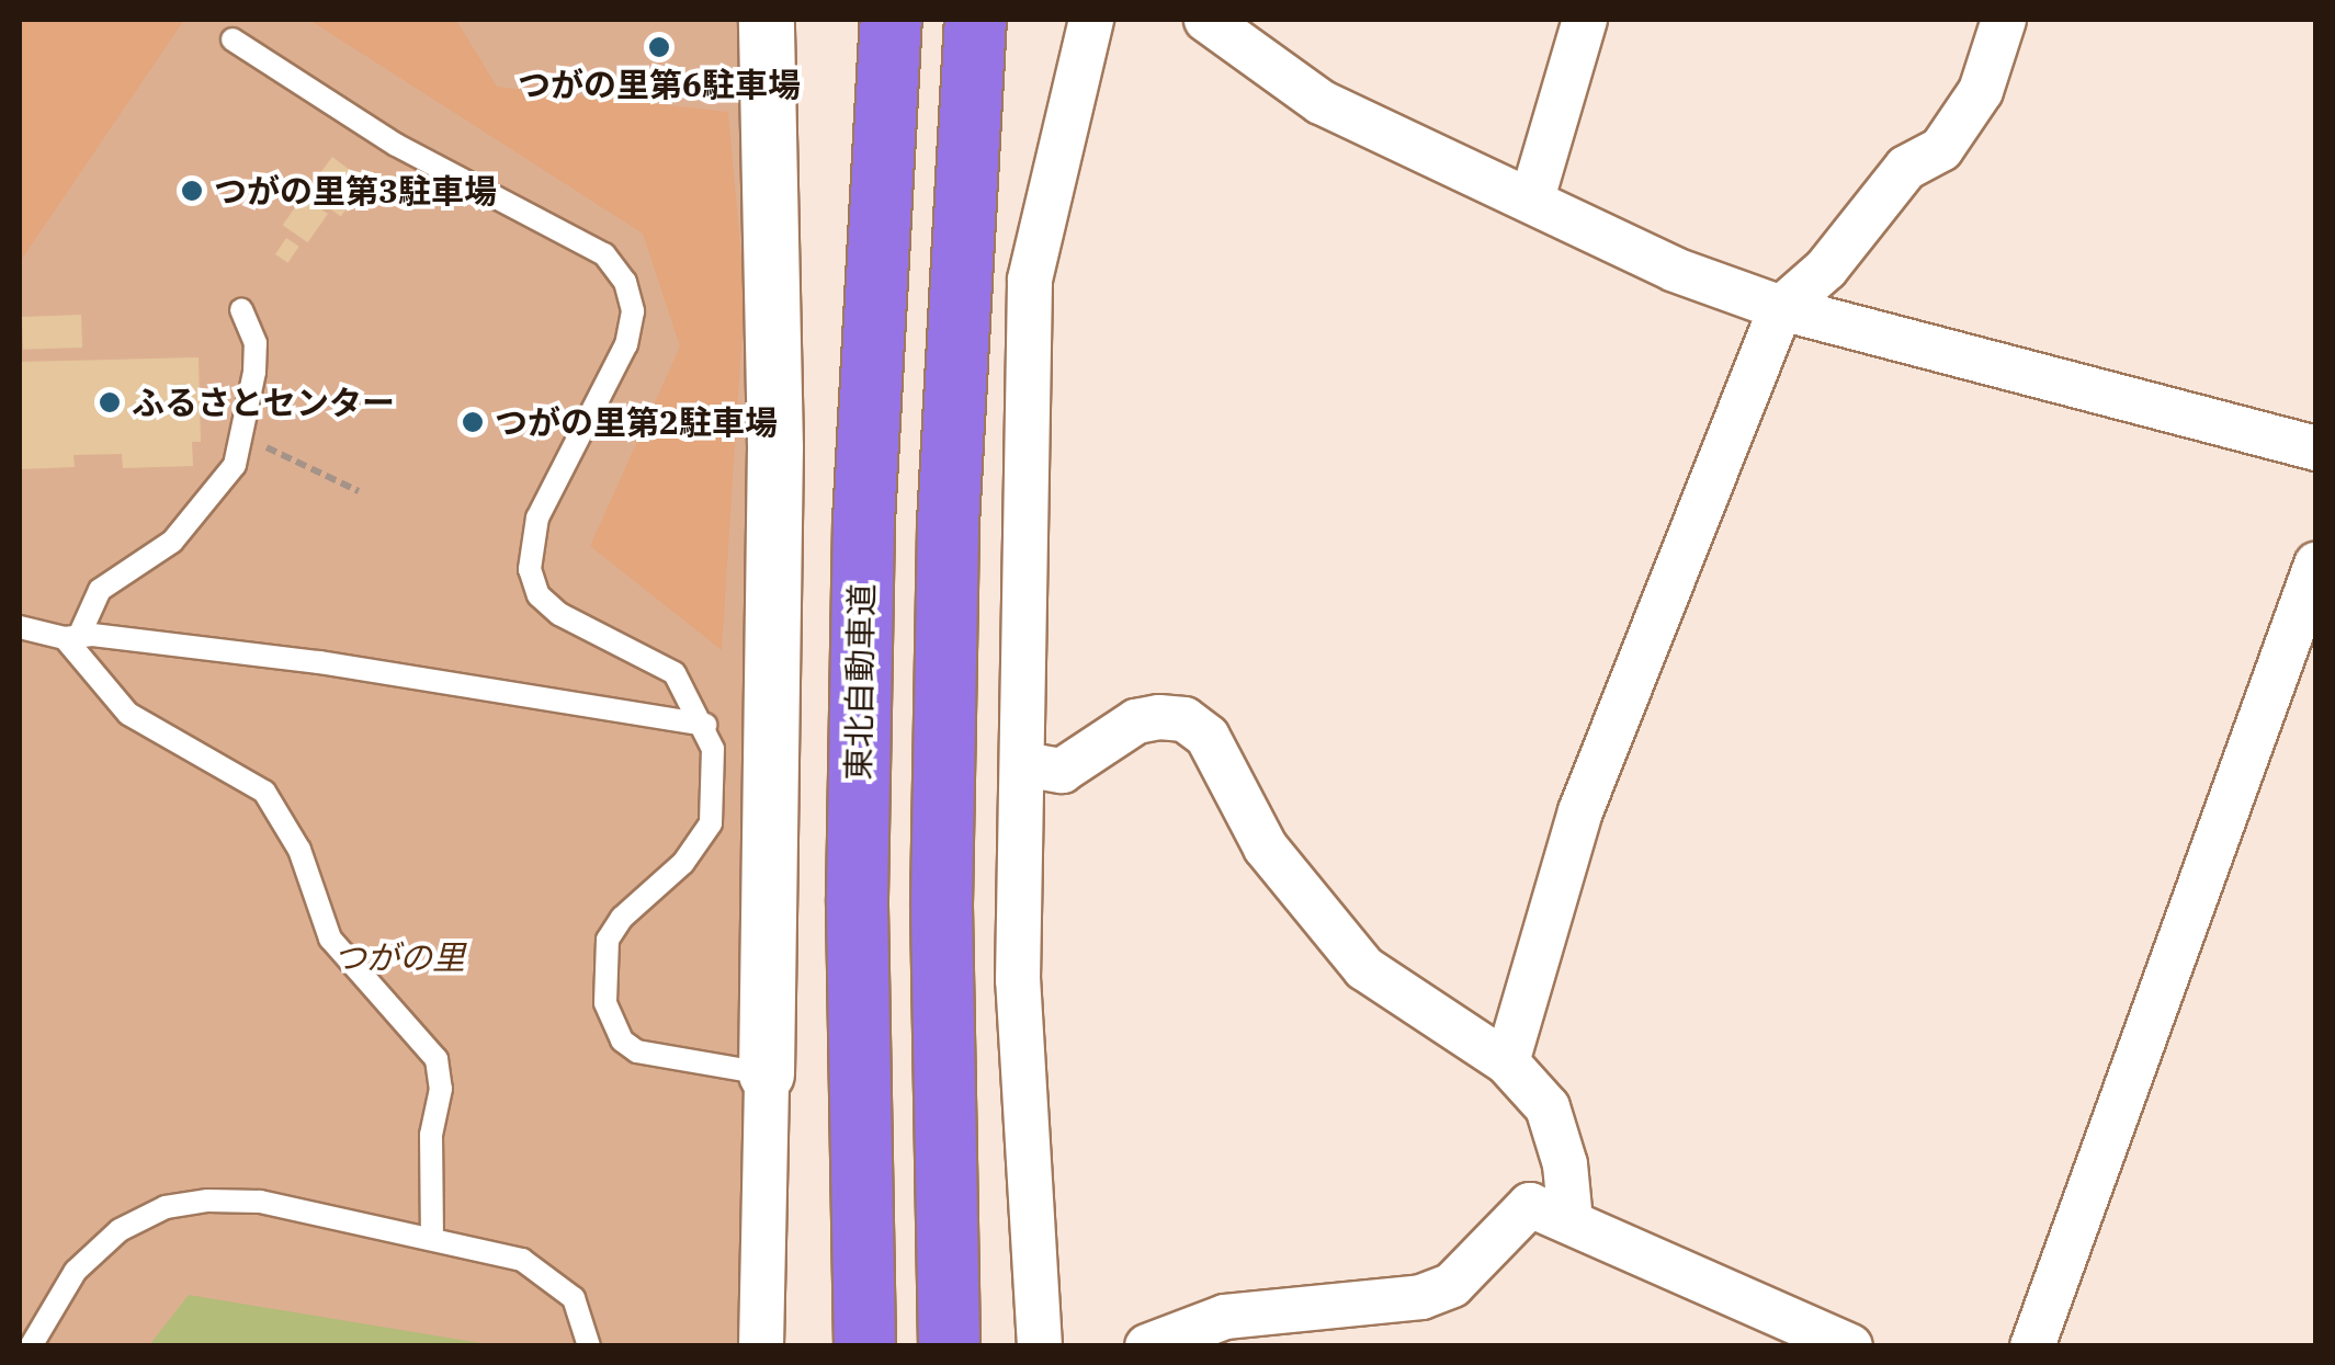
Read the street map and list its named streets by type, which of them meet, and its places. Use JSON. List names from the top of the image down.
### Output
{
  "streets": {
    "highway": ["東北自動車道"]
  },
  "parks": ["つがの里"],
  "places": [
    "つがの里第6駐車場",
    "つがの里第3駐車場",
    "ふるさとセンター",
    "つがの里第2駐車場"
  ]
}
